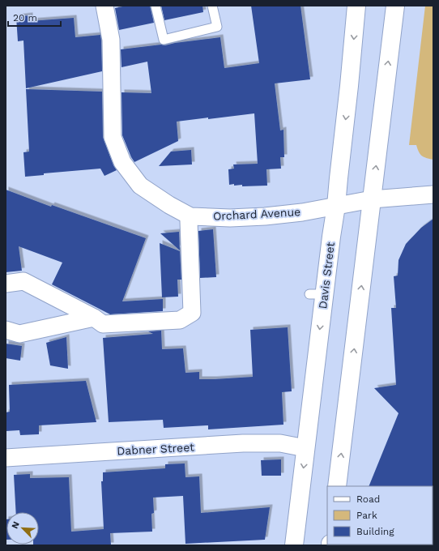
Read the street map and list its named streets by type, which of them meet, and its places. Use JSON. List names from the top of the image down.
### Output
{
  "streets": {
    "main road": ["Davis Street"],
    "street": ["Orchard Avenue", "Dabner Street"]
  },
  "crossings": [
    ["Orchard Avenue", "Davis Street"],
    ["Davis Street", "Dabner Street"]
  ],
  "legend": ["Road", "Park", "Building"],
  "scale_bar": "20 m",
  "north": "top left"
}
